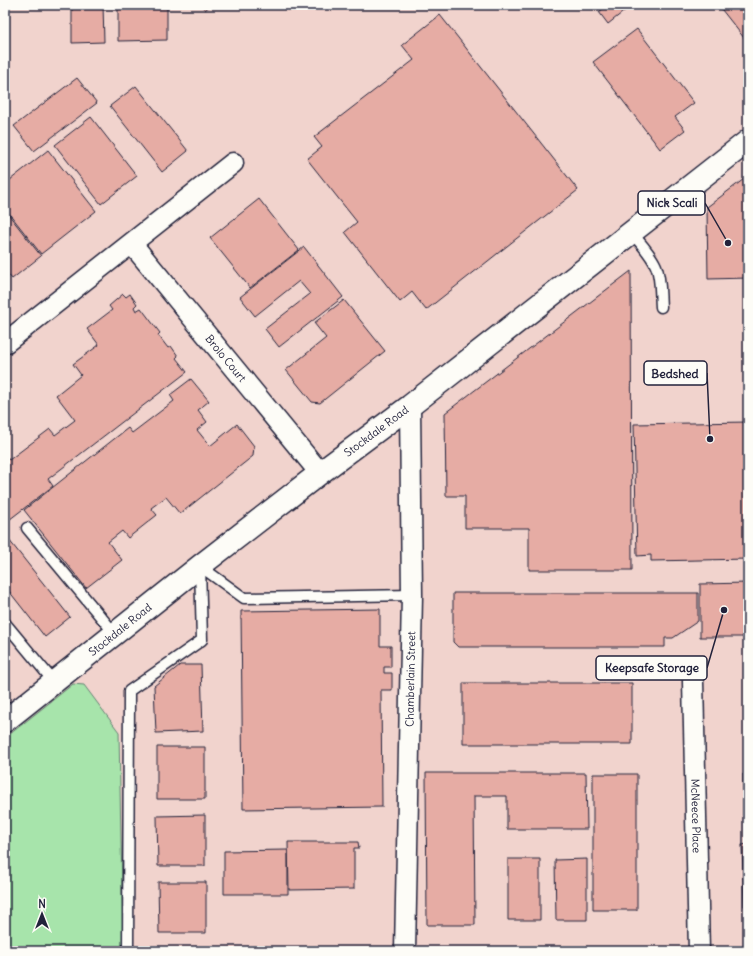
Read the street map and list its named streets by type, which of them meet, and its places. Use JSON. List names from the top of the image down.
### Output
{
  "streets": {
    "street": [
      "Brolo Court",
      "Stockdale Road",
      "Chamberlain Street",
      "McNeece Place"
    ]
  },
  "crossings": [
    ["Brolo Court", "Stockdale Road"],
    ["Stockdale Road", "Chamberlain Street"]
  ],
  "places": ["Nick Scali", "Bedshed", "Keepsafe Storage"],
  "north": "top"
}
